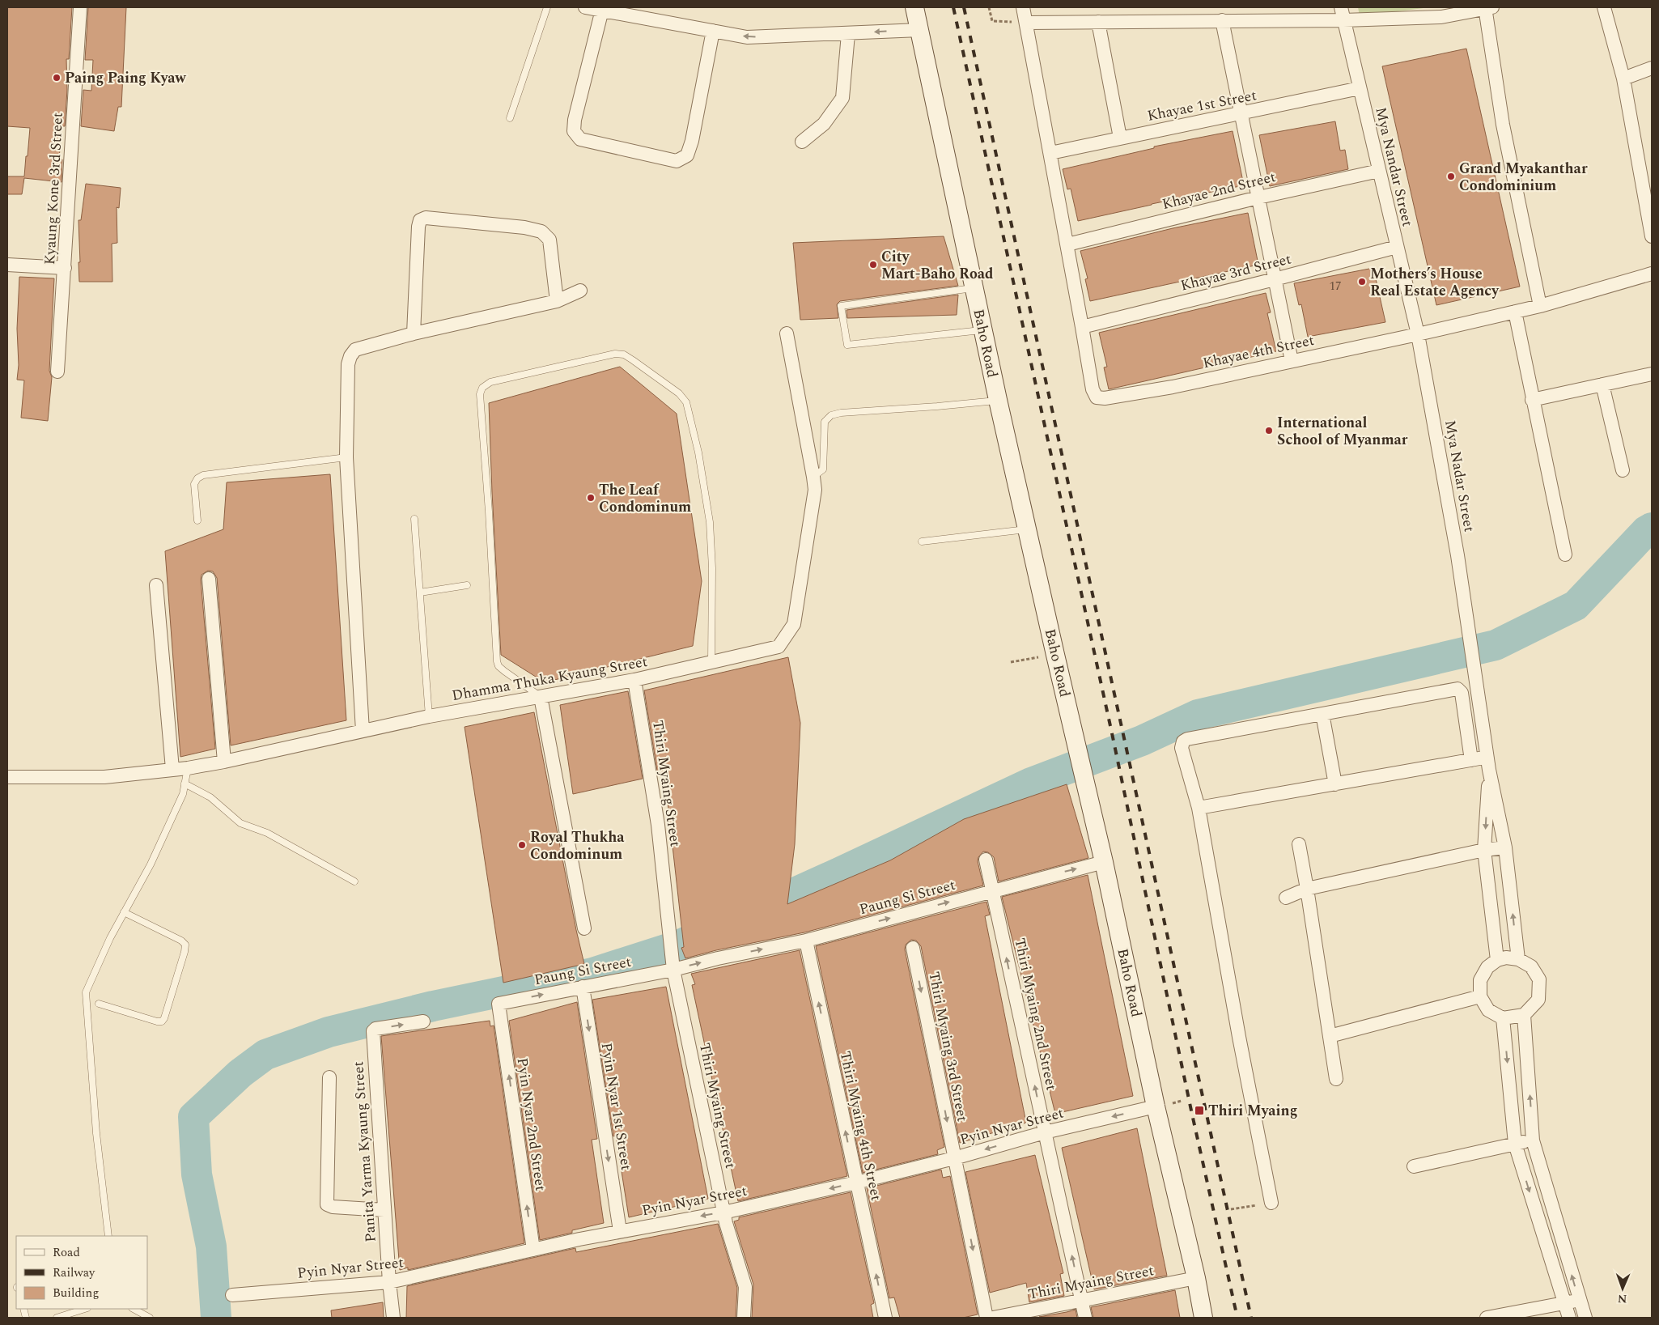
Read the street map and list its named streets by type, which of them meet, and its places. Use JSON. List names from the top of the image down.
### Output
{
  "streets": {
    "main road": ["Baho Road"],
    "street": [
      "Khayae 1st Street",
      "Mya Nandar Street",
      "Kyaung Kone 3rd Street",
      "Khayae 2nd Street",
      "Khayae 3rd Street",
      "Khayae 4th Street",
      "Mya Nadar Street",
      "Dhamma Thuka Kyaung Street",
      "Thiri Myaing Street",
      "Paung Si Street",
      "Thiri Myaing 2nd Street",
      "Thiri Myaing 3rd Street",
      "Pyin Nyar 1st Street",
      "Pyin Nyar 2nd Street",
      "Thiri Myaing 4th Street",
      "Pyin Nyar Street",
      "Panita Yarma Kyaung Street"
    ]
  },
  "crossings": [
    ["Khayae 1st Street", "Mya Nandar Street"],
    ["Mya Nandar Street", "Khayae 2nd Street"],
    ["Mya Nandar Street", "Khayae 3rd Street"],
    ["Mya Nandar Street", "Khayae 4th Street"],
    ["Mya Nandar Street", "Mya Nadar Street"],
    ["Khayae 3rd Street", "Khayae 4th Street"],
    ["Baho Road", "Thiri Myaing Street"],
    ["Baho Road", "Paung Si Street"],
    ["Baho Road", "Pyin Nyar Street"],
    ["Khayae 4th Street", "Mya Nadar Street"],
    ["Dhamma Thuka Kyaung Street", "Thiri Myaing Street"],
    ["Thiri Myaing Street", "Paung Si Street"],
    ["Thiri Myaing Street", "Thiri Myaing 2nd Street"],
    ["Thiri Myaing Street", "Pyin Nyar Street"],
    ["Paung Si Street", "Thiri Myaing 2nd Street"],
    ["Paung Si Street", "Pyin Nyar 1st Street"],
    ["Paung Si Street", "Pyin Nyar 2nd Street"],
    ["Paung Si Street", "Thiri Myaing 4th Street"],
    ["Thiri Myaing 2nd Street", "Pyin Nyar Street"],
    ["Thiri Myaing 3rd Street", "Pyin Nyar Street"],
    ["Pyin Nyar 1st Street", "Pyin Nyar Street"],
    ["Pyin Nyar 2nd Street", "Pyin Nyar Street"],
    ["Thiri Myaing 4th Street", "Pyin Nyar Street"],
    ["Pyin Nyar Street", "Panita Yarma Kyaung Street"]
  ],
  "one_way": [
    "Paung Si Street",
    "Thiri Myaing 2nd Street",
    "Thiri Myaing 3rd Street",
    "Pyin Nyar 1st Street",
    "Pyin Nyar 2nd Street",
    "Thiri Myaing 4th Street",
    "Pyin Nyar Street",
    "Panita Yarma Kyaung Street"
  ],
  "places": {
    "other": [
      "Paing Paing Kyaw",
      "Grand Myakanthar Condominium",
      "City Mart-Baho Road",
      "Mothers’s House Real Estate Agency",
      "International School of Myanmar",
      "The Leaf Condominum",
      "Royal Thukha Condominum"
    ],
    "transit": ["Thiri Myaing"]
  },
  "house_numbers": ["17"],
  "legend": ["Road", "Railway", "Building"],
  "north": "bottom"
}
